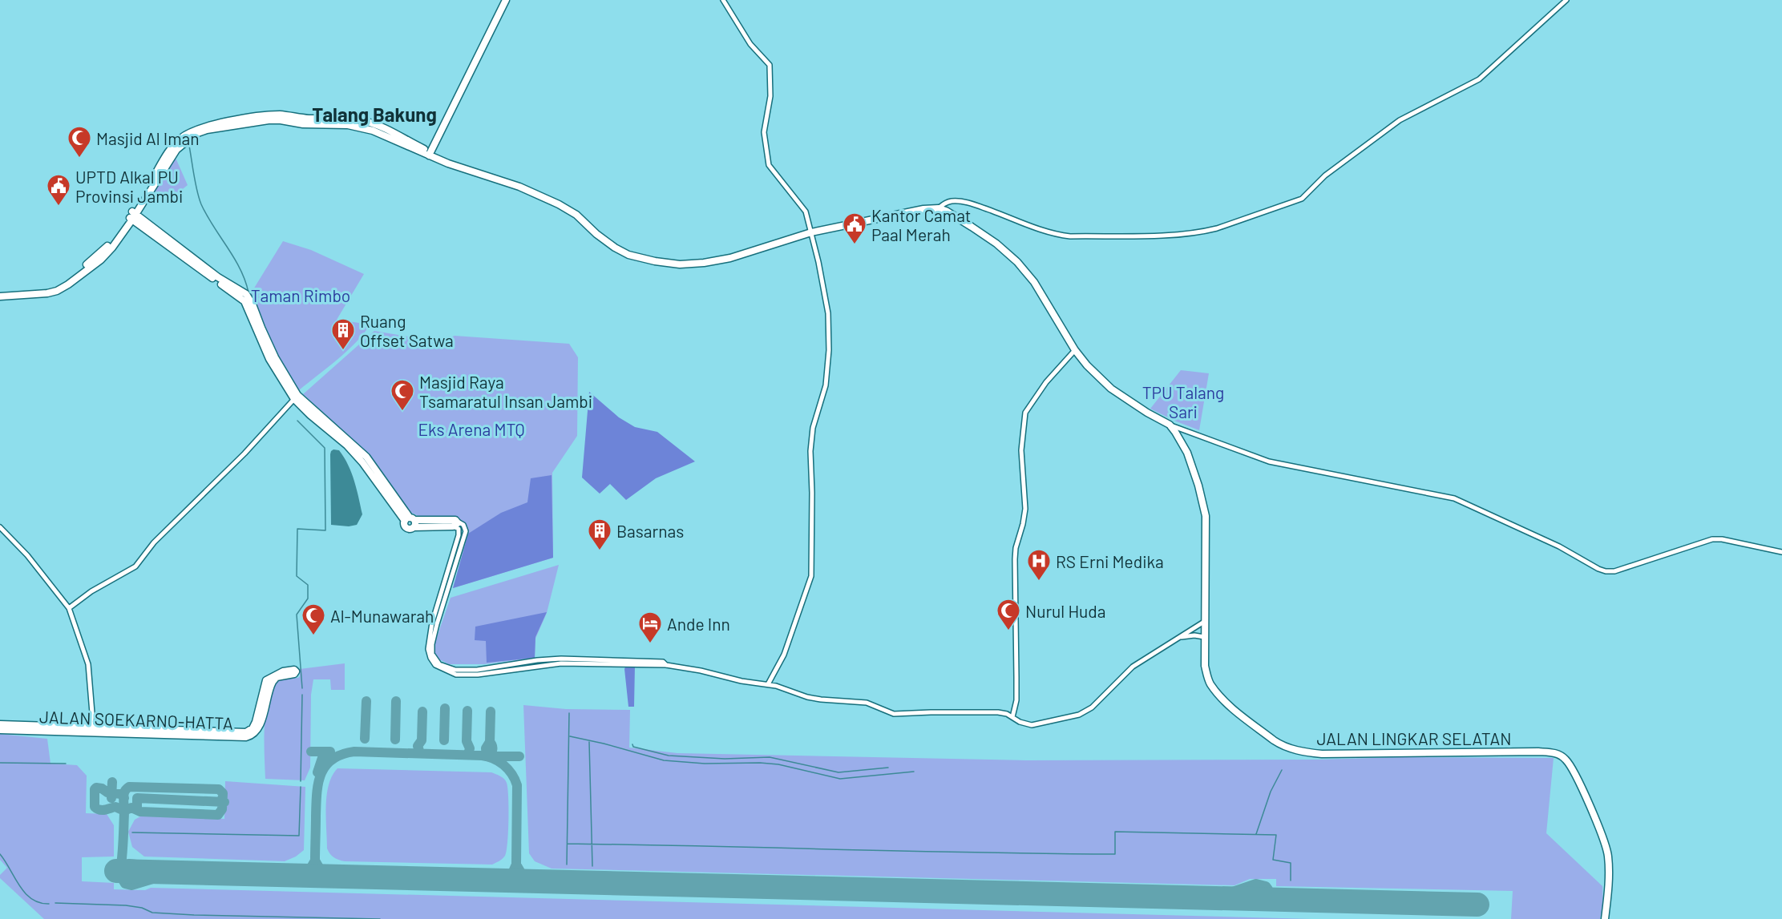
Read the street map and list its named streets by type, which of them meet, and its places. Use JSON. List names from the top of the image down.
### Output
{
  "streets": {
    "highway": ["JALAN SOEKARNO-HATTA", "JALAN LINGKAR SELATAN"]
  },
  "districts": ["Talang Bakung"],
  "parks": ["Taman Rimbo", "TPU Talang Sari", "Eks Arena MTQ"],
  "places": {
    "mosque": [
      "Masjid Al Iman",
      "Masjid Raya Tsamaratul Insan Jambi",
      "Nurul Huda",
      "Al-Munawarah"
    ],
    "public building": ["UPTD Alkal PU Provinsi Jambi", "Kantor Camat Paal Merah"],
    "building": ["Ruang Offset Satwa", "Basarnas"],
    "hospital": ["RS Erni Medika"],
    "hotel": ["Ande Inn"]
  }
}
